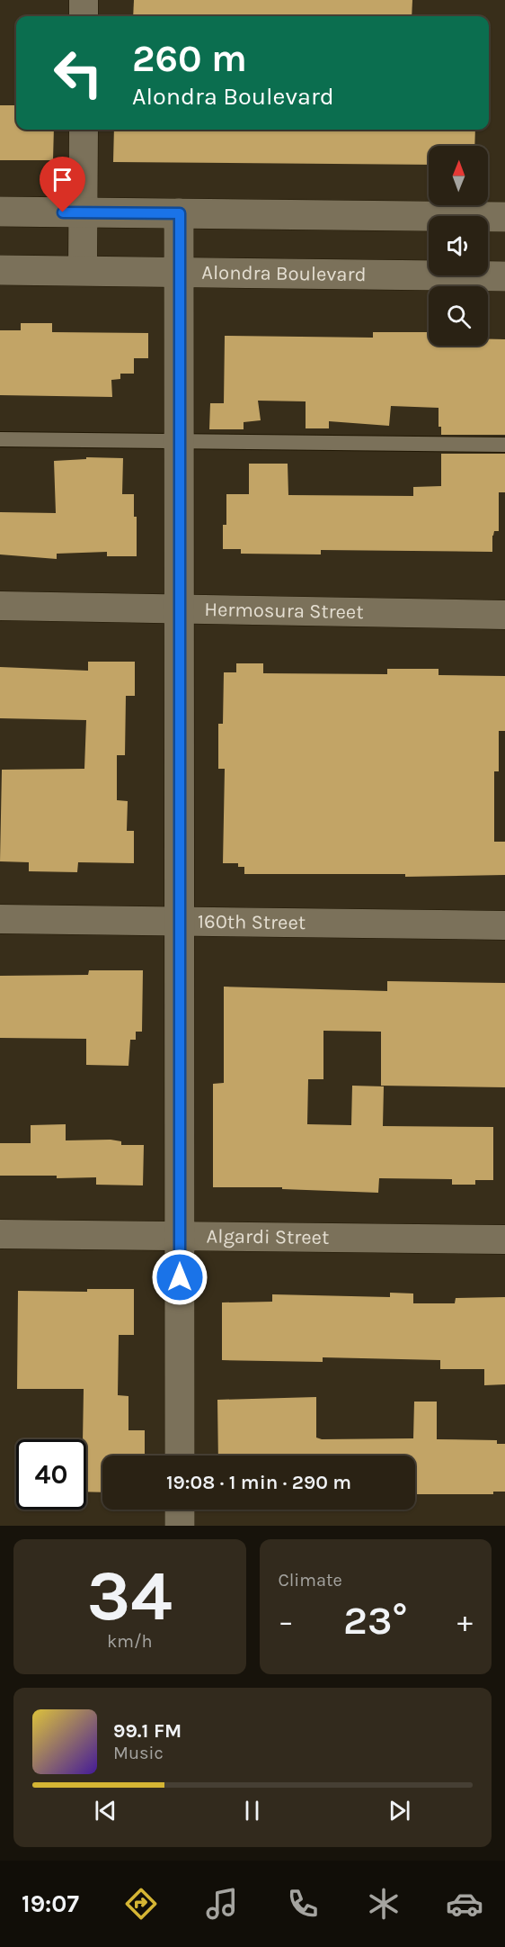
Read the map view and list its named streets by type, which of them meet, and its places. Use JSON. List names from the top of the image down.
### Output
{
  "streets": {
    "street": [
      "Alondra Boulevard",
      "Hermosura Street",
      "160th Street",
      "Algardi Street"
    ]
  },
  "north": "top",
  "page": {
    "turn": ["260 m", "Alondra Boulevard"],
    "limit": "40",
    "trip": "19:08 · 1 min · 290 m",
    "tile": [
      ["34", "km/h"],
      "Climate"
    ],
    "heat": ["−", "23°", "+"],
    "song": ["99.1 FM", "Music"],
    "tabs": "19:07"
  }
}
